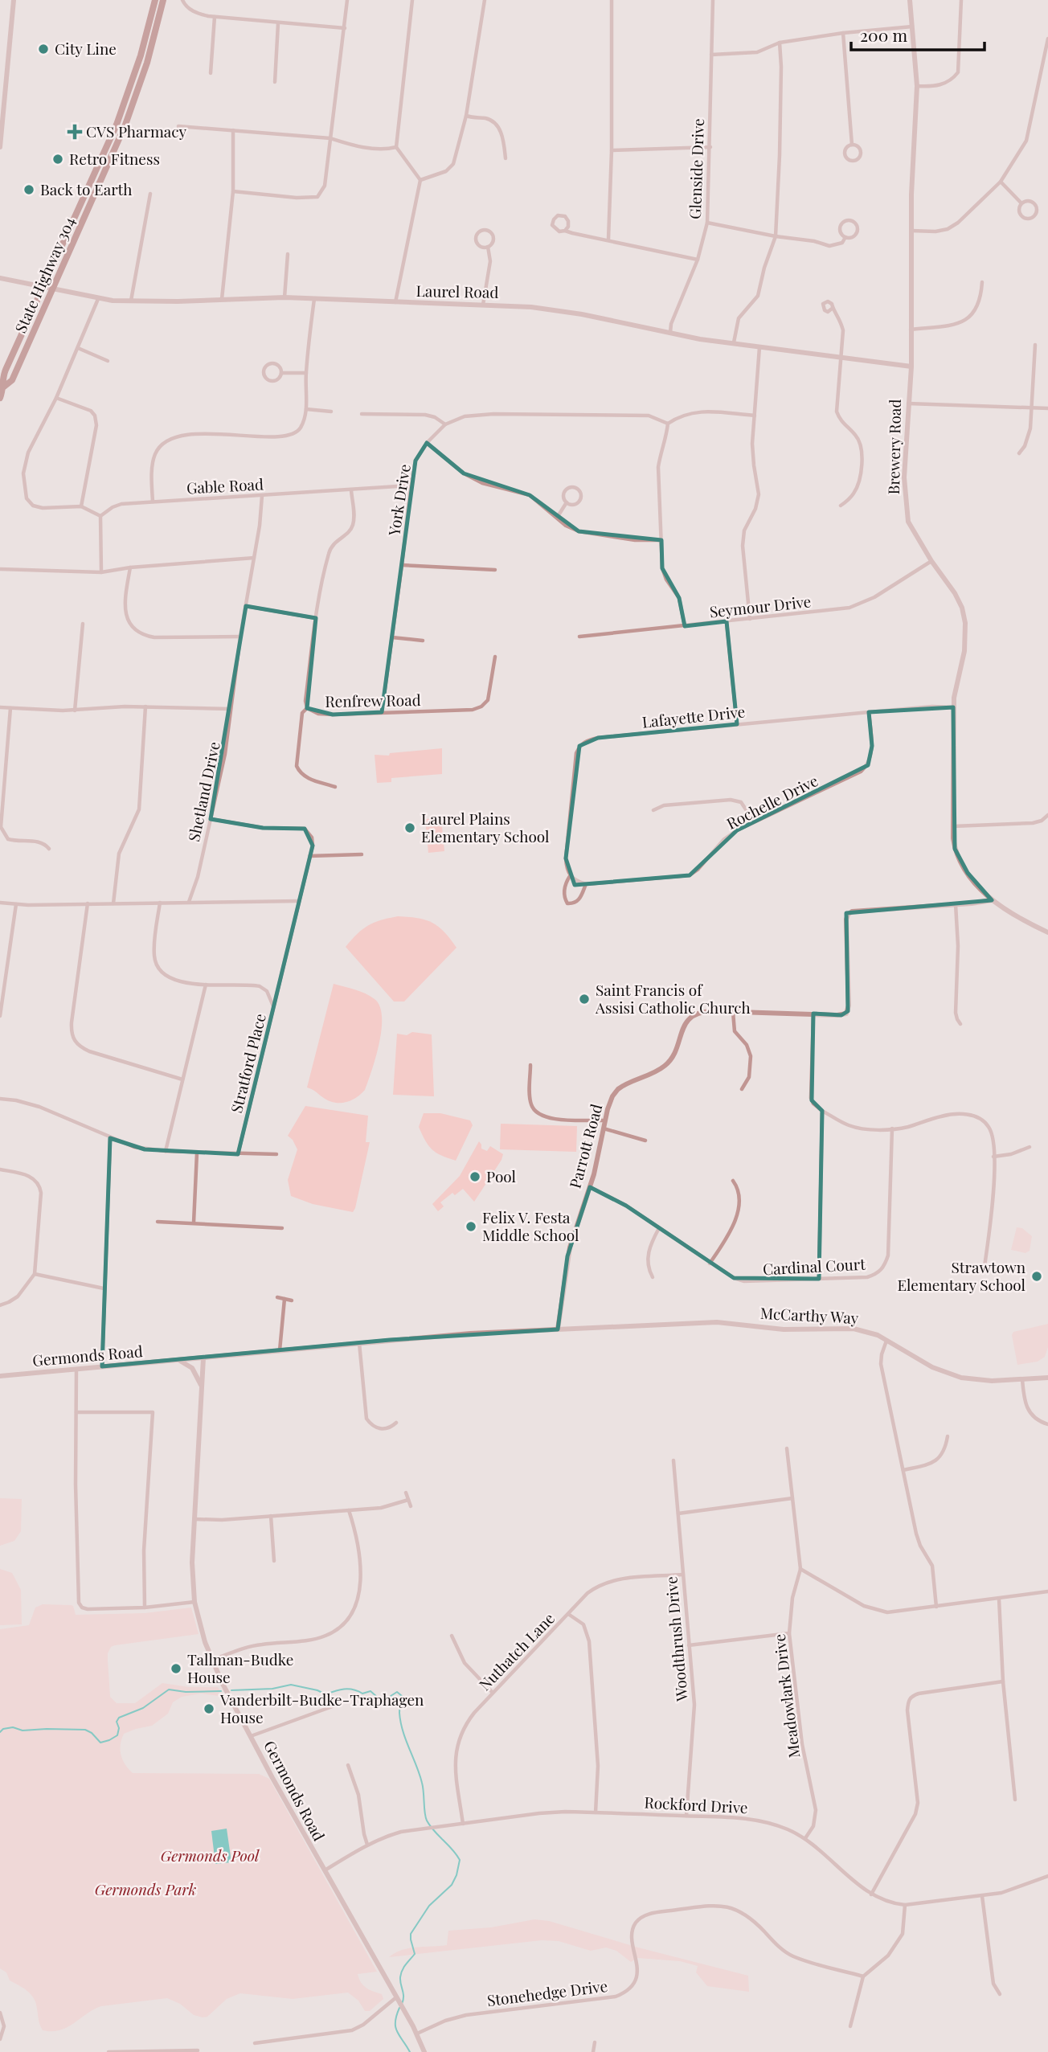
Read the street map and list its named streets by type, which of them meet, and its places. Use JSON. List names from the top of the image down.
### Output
{
  "streets": {
    "main road": ["State Highway 304"],
    "street": [
      "Glenside Drive",
      "Laurel Road",
      "Brewery Road",
      "Gable Road",
      "York Drive",
      "Seymour Drive",
      "Renfrew Road",
      "Lafayette Drive",
      "Shetland Drive",
      "Rochelle Drive",
      "Stratford Place",
      "Parrott Road",
      "Cardinal Court",
      "McCarthy Way",
      "Germonds Road",
      "Woodthrush Drive",
      "Nuthatch Lane",
      "Meadowlark Drive",
      "Rockford Drive",
      "Stonehedge Drive"
    ]
  },
  "crossings": [
    ["Glenside Drive", "Laurel Road"],
    ["State Highway 304", "Laurel Road"],
    ["Laurel Road", "Brewery Road"],
    ["Brewery Road", "Seymour Drive"],
    ["Brewery Road", "Lafayette Drive"],
    ["Brewery Road", "Parrott Road"],
    ["Gable Road", "York Drive"],
    ["Gable Road", "Renfrew Road"],
    ["Gable Road", "Shetland Drive"],
    ["York Drive", "Renfrew Road"],
    ["Lafayette Drive", "Rochelle Drive"],
    ["Parrott Road", "Cardinal Court"],
    ["Parrott Road", "McCarthy Way"],
    ["Germonds Road", "Rockford Drive"],
    ["Germonds Road", "Stonehedge Drive"],
    ["Woodthrush Drive", "Nuthatch Lane"],
    ["Woodthrush Drive", "Rockford Drive"],
    ["Nuthatch Lane", "Rockford Drive"],
    ["Meadowlark Drive", "Rockford Drive"]
  ],
  "parks": ["Germonds Pool", "Germonds Park"],
  "places": {
    "other": [
      "City Line",
      "Retro Fitness",
      "Back to Earth",
      "Laurel Plains Elementary School",
      "Saint Francis of Assisi Catholic Church",
      "Pool",
      "Felix V. Festa Middle School",
      "Strawtown Elementary School",
      "Tallman-Budke House",
      "Vanderbilt-Budke-Traphagen House"
    ],
    "health": ["CVS Pharmacy"]
  },
  "scale_bar": "200 m"
}
